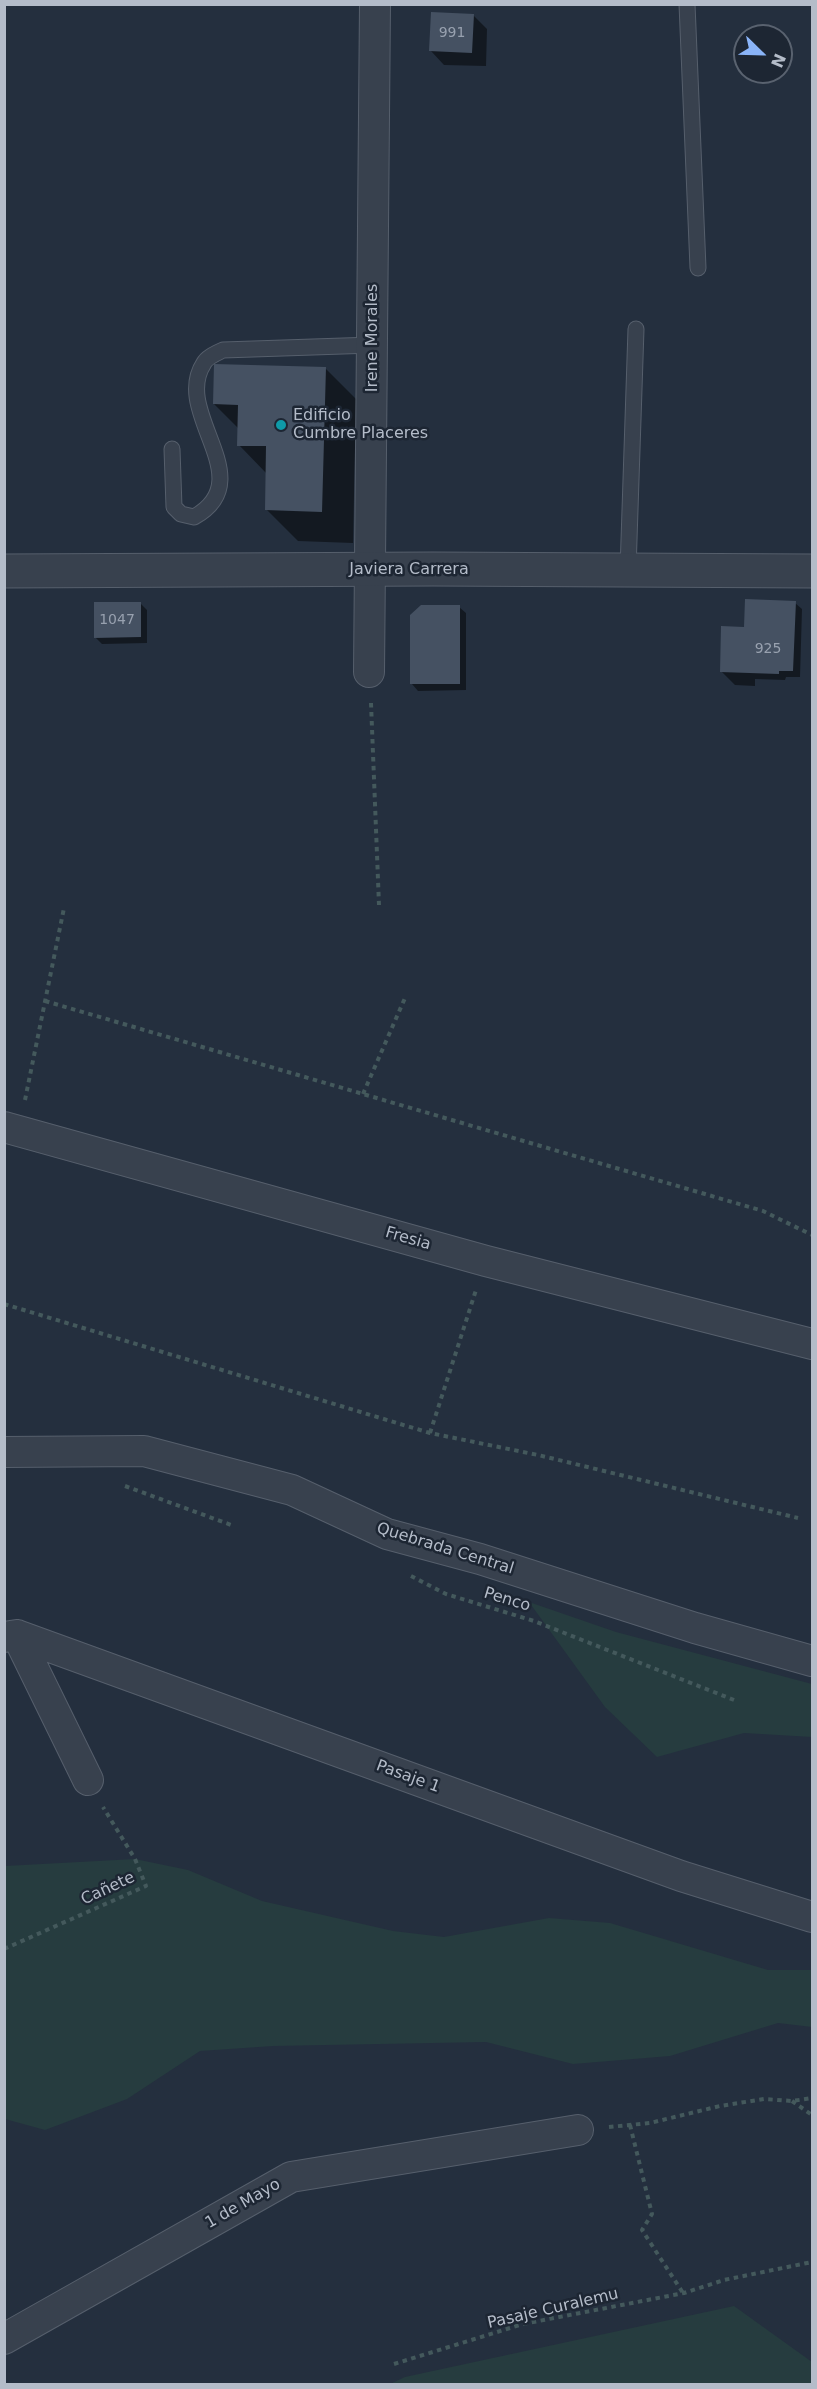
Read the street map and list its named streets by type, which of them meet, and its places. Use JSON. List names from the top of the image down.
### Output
{
  "streets": {
    "street": [
      "Irene Morales",
      "Javiera Carrera",
      "Fresia",
      "Quebrada Central",
      "Pasaje 1",
      "1 de Mayo"
    ],
    "path": ["Penco", "Cañete", "Pasaje Curalemu"]
  },
  "crossings": [
    ["Irene Morales", "Javiera Carrera"]
  ],
  "places": ["Edificio Cumbre Placeres"],
  "house_numbers": ["991", "1047", "925"],
  "north": "bottom right"
}
